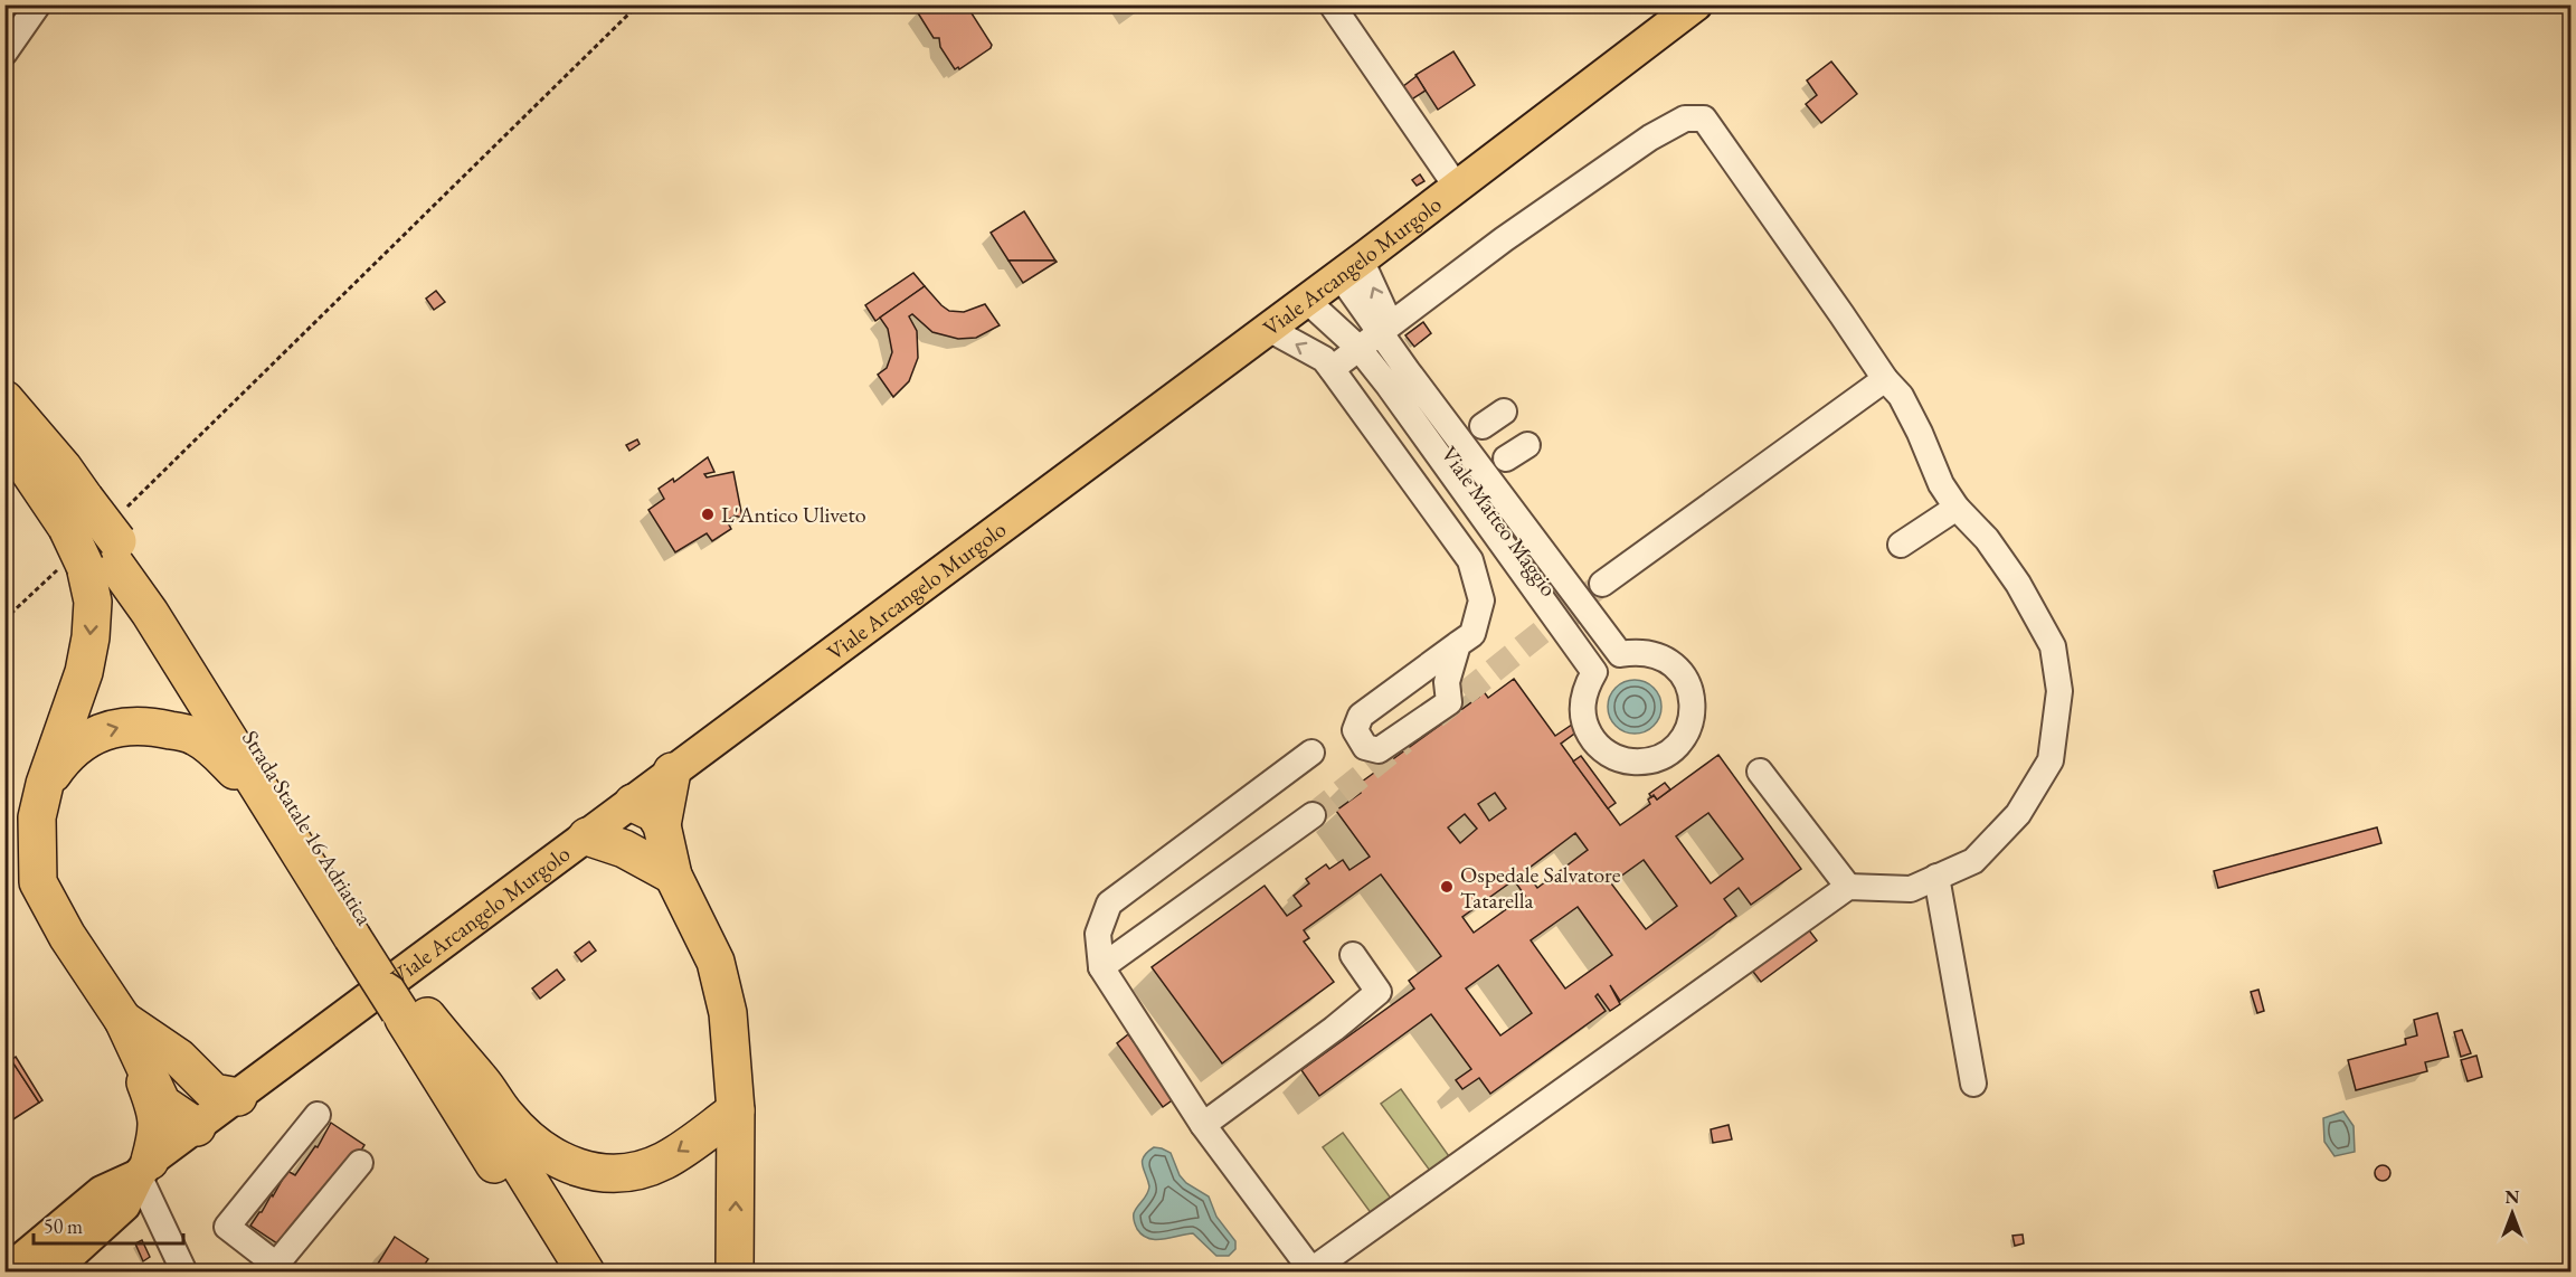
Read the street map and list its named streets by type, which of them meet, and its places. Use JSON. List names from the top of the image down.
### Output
{
  "streets": {
    "highway": ["Strada Statale 16 Adriatica"],
    "main road": ["Viale Arcangelo Murgolo"],
    "street": ["Viale Matteo Maggio"]
  },
  "places": ["L'Antico Uliveto", "Ospedale Salvatore Tatarella"],
  "scale_bar": "50 m",
  "north": "top"
}
